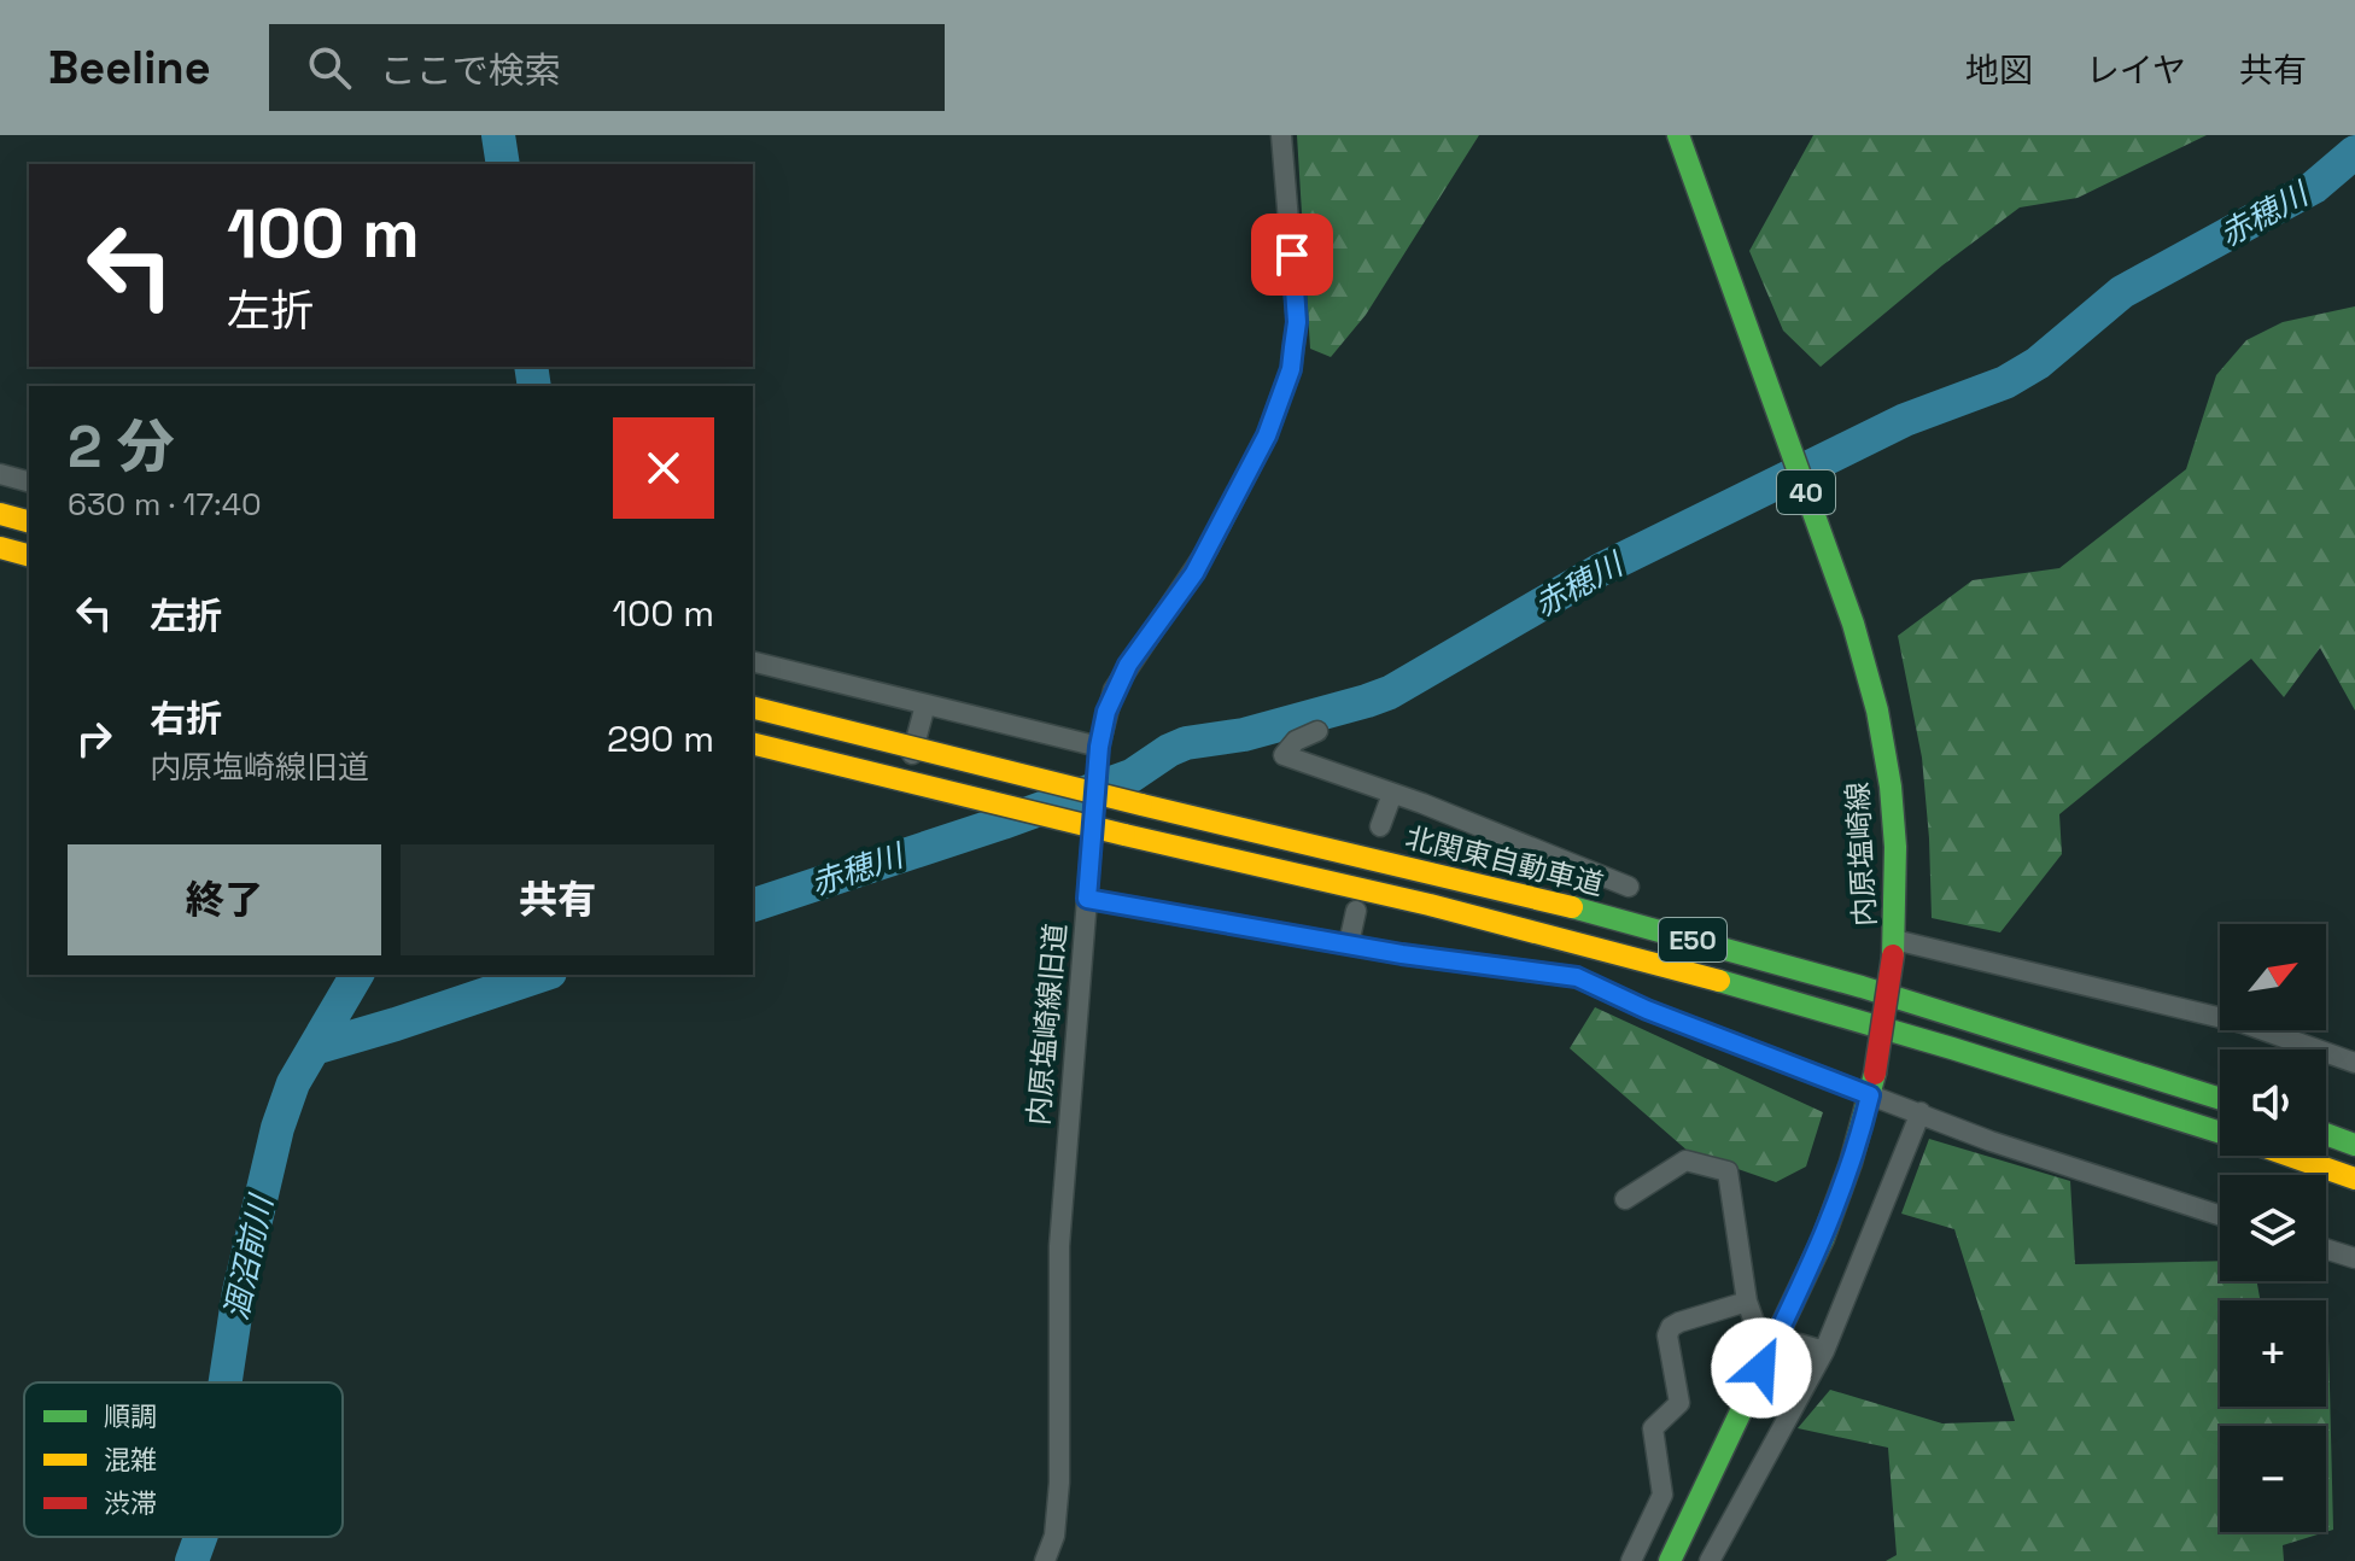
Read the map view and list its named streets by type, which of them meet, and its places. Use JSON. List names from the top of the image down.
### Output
{
  "streets": {
    "main road": [
      "40",
      "内原塩崎線",
      "北関東自動車道",
      "E50"
    ],
    "street": ["内原塩崎線旧道"]
  },
  "water": ["赤穂川", "涸沼前川"],
  "legend": ["順調", "混雑", "渋滞"],
  "north": "top right",
  "page": {
    "header": "Beeline",
    "search": "ここで検索",
    "nav": ["地図", "レイヤ", "共有"],
    "turn": ["100 m", "左折"],
    "heading": ["2 分", "630 m · 17:40"],
    "list": [
      {
        "name": "左折",
        "value": "100 m"
      },
      {
        "name": "右折",
        "note": "内原塩崎線旧道",
        "value": "290 m"
      }
    ],
    "buttons": ["終了", "共有"],
    "map_buttons": ["+", "−"]
  }
}
